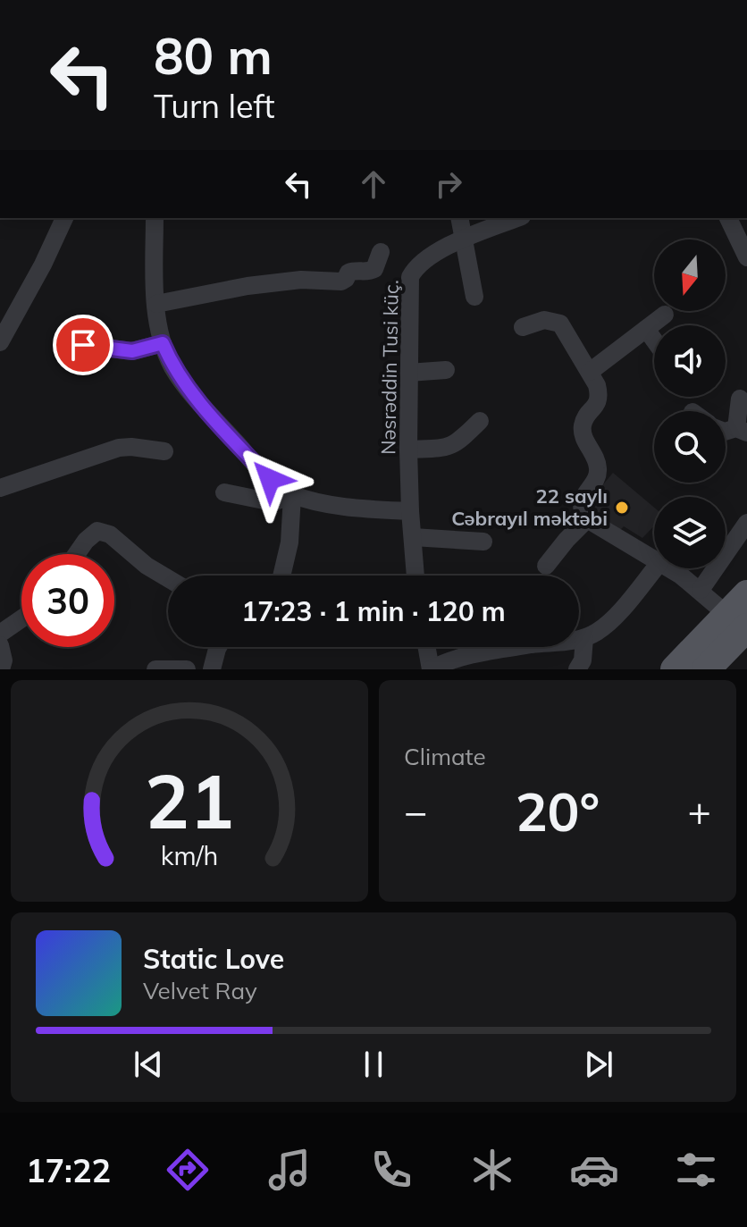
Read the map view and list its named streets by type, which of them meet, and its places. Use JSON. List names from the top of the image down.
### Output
{
  "streets": {
    "street": ["Nəsrəddin Tusi küç."]
  },
  "places": ["22 saylı Cəbrayıl məktəbi"],
  "north": "bottom",
  "page": {
    "turn": ["80 m", "Turn left"],
    "limit": "30",
    "trip": "17:23 · 1 min · 120 m",
    "tile": "Climate",
    "heat": ["−", "20°", "+"],
    "song": ["Static Love", "Velvet Ray"],
    "tabs": "17:22",
    "gauge": ["21", "km/h"]
  }
}
